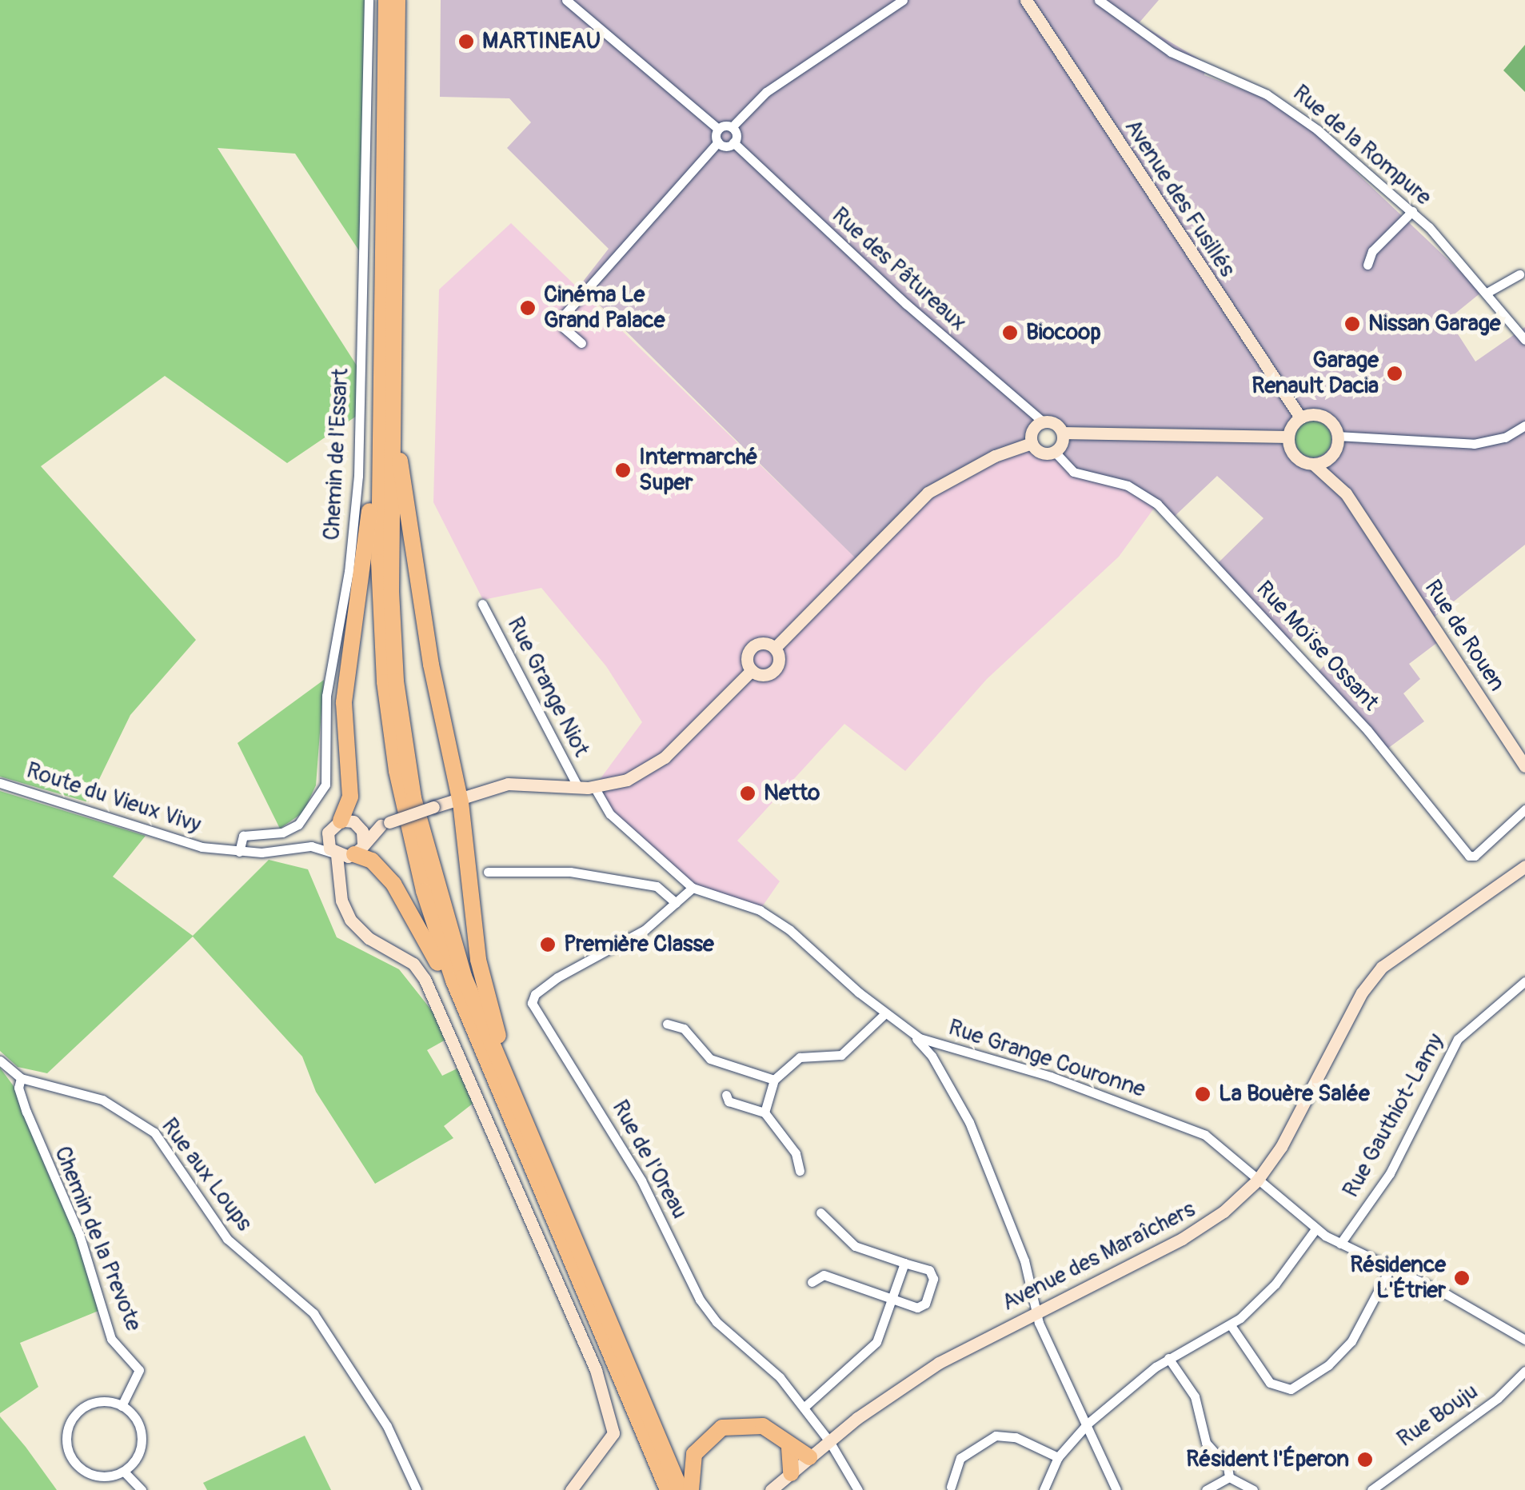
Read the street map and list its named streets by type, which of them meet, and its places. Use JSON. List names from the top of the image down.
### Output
{
  "streets": {
    "street": [
      "Rue de la Rompure",
      "Avenue des Fusillés",
      "Rue des Pâtureaux",
      "Chemin de l'Essart",
      "Rue de Rouen",
      "Rue Moïse Ossant",
      "Rue Grange Niot",
      "Route du Vieux Vivy",
      "Rue Grange Couronne",
      "Rue Gauthiot-Lamy",
      "Rue de l'Oreau",
      "Rue aux Loups",
      "Chemin de la Prevote",
      "Avenue des Maraîchers",
      "Rue Bouju"
    ]
  },
  "crossings": [
    ["Avenue des Fusillés", "Rue de Rouen"],
    ["Rue des Pâtureaux", "Rue Moïse Ossant"],
    ["Chemin de l'Essart", "Route du Vieux Vivy"],
    ["Rue Grange Couronne", "Rue Gauthiot-Lamy"],
    ["Rue Grange Couronne", "Rue de l'Oreau"],
    ["Rue Grange Couronne", "Avenue des Maraîchers"],
    ["Rue de l'Oreau", "Avenue des Maraîchers"],
    ["Rue aux Loups", "Chemin de la Prevote"]
  ],
  "places": [
    "MARTINEAU",
    "Cinéma Le Grand Palace",
    "Nissan Garage",
    "Biocoop",
    "Garage Renault Dacia",
    "Intermarché Super",
    "Netto",
    "Première Classe",
    "La Bouère Salée",
    "Résidence L'Étrier",
    "Résident l'Éperon"
  ]
}
